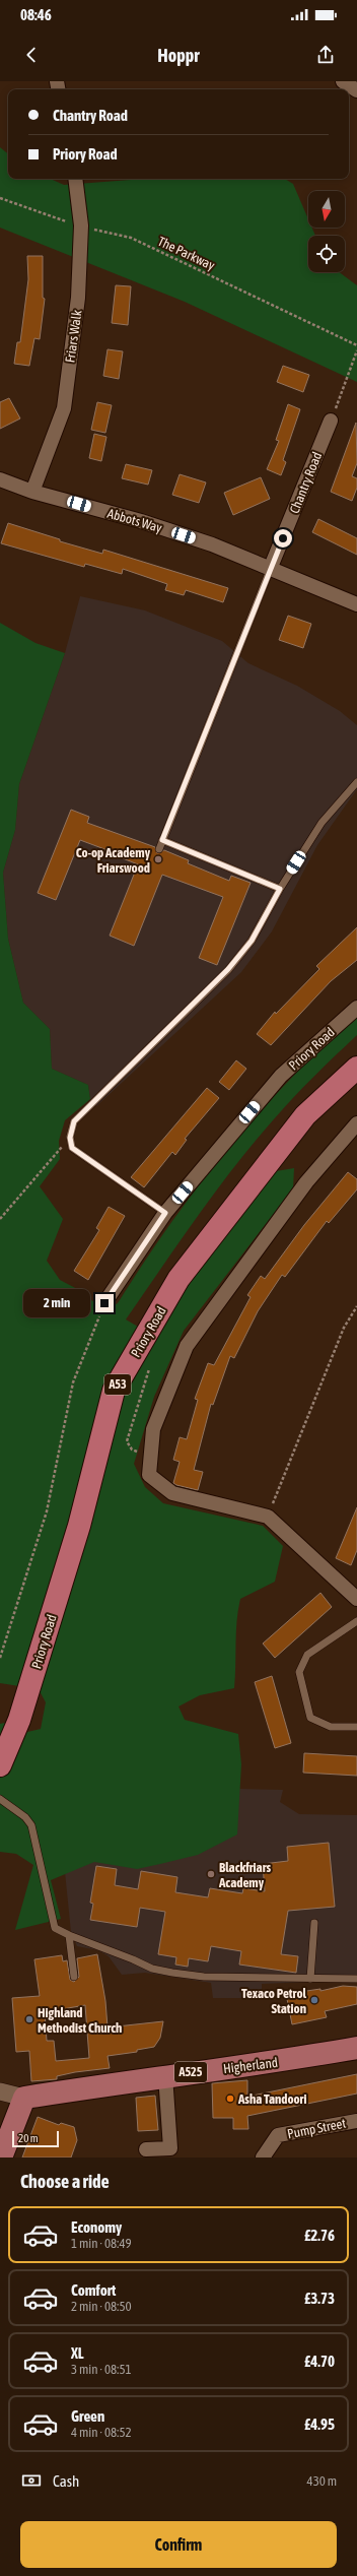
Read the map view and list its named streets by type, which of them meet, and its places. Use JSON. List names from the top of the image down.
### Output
{
  "streets": {
    "highway": ["Priory Road", "A53"],
    "main road": ["Higherland", "A525"],
    "street": [
      "Friars Walk",
      "Chantry Road",
      "Abbots Way",
      "Pump Street"
    ],
    "path": ["The Parkway"]
  },
  "crossings": [
    ["The Parkway", "Friars Walk"],
    ["Friars Walk", "Abbots Way"],
    ["Chantry Road", "Abbots Way"]
  ],
  "places": [
    "Co-op Academy Friarswood",
    "Blackfriars Academy",
    "Texaco Petrol Station",
    "Highland Methodist Church",
    "Asha Tandoori"
  ],
  "scale_bar": "20 m",
  "north": "bottom",
  "page": {
    "status": "08:46",
    "header": "Hoppr",
    "banner": ["Chantry Road", "Priory Road"],
    "bubble": "2 min",
    "scale": "20 m",
    "heading": "Choose a ride",
    "list": [
      {
        "name": "Economy",
        "note": "1 min · 08:49",
        "value": "£2.76"
      },
      {
        "name": "Comfort",
        "note": "2 min · 08:50",
        "value": "£3.73"
      },
      {
        "name": "XL",
        "note": "3 min · 08:51",
        "value": "£4.70"
      },
      {
        "name": "Green",
        "note": "4 min · 08:52",
        "value": "£4.95"
      }
    ],
    "pay": ["Cash", "430 m"],
    "buttons": "Confirm"
  }
}
